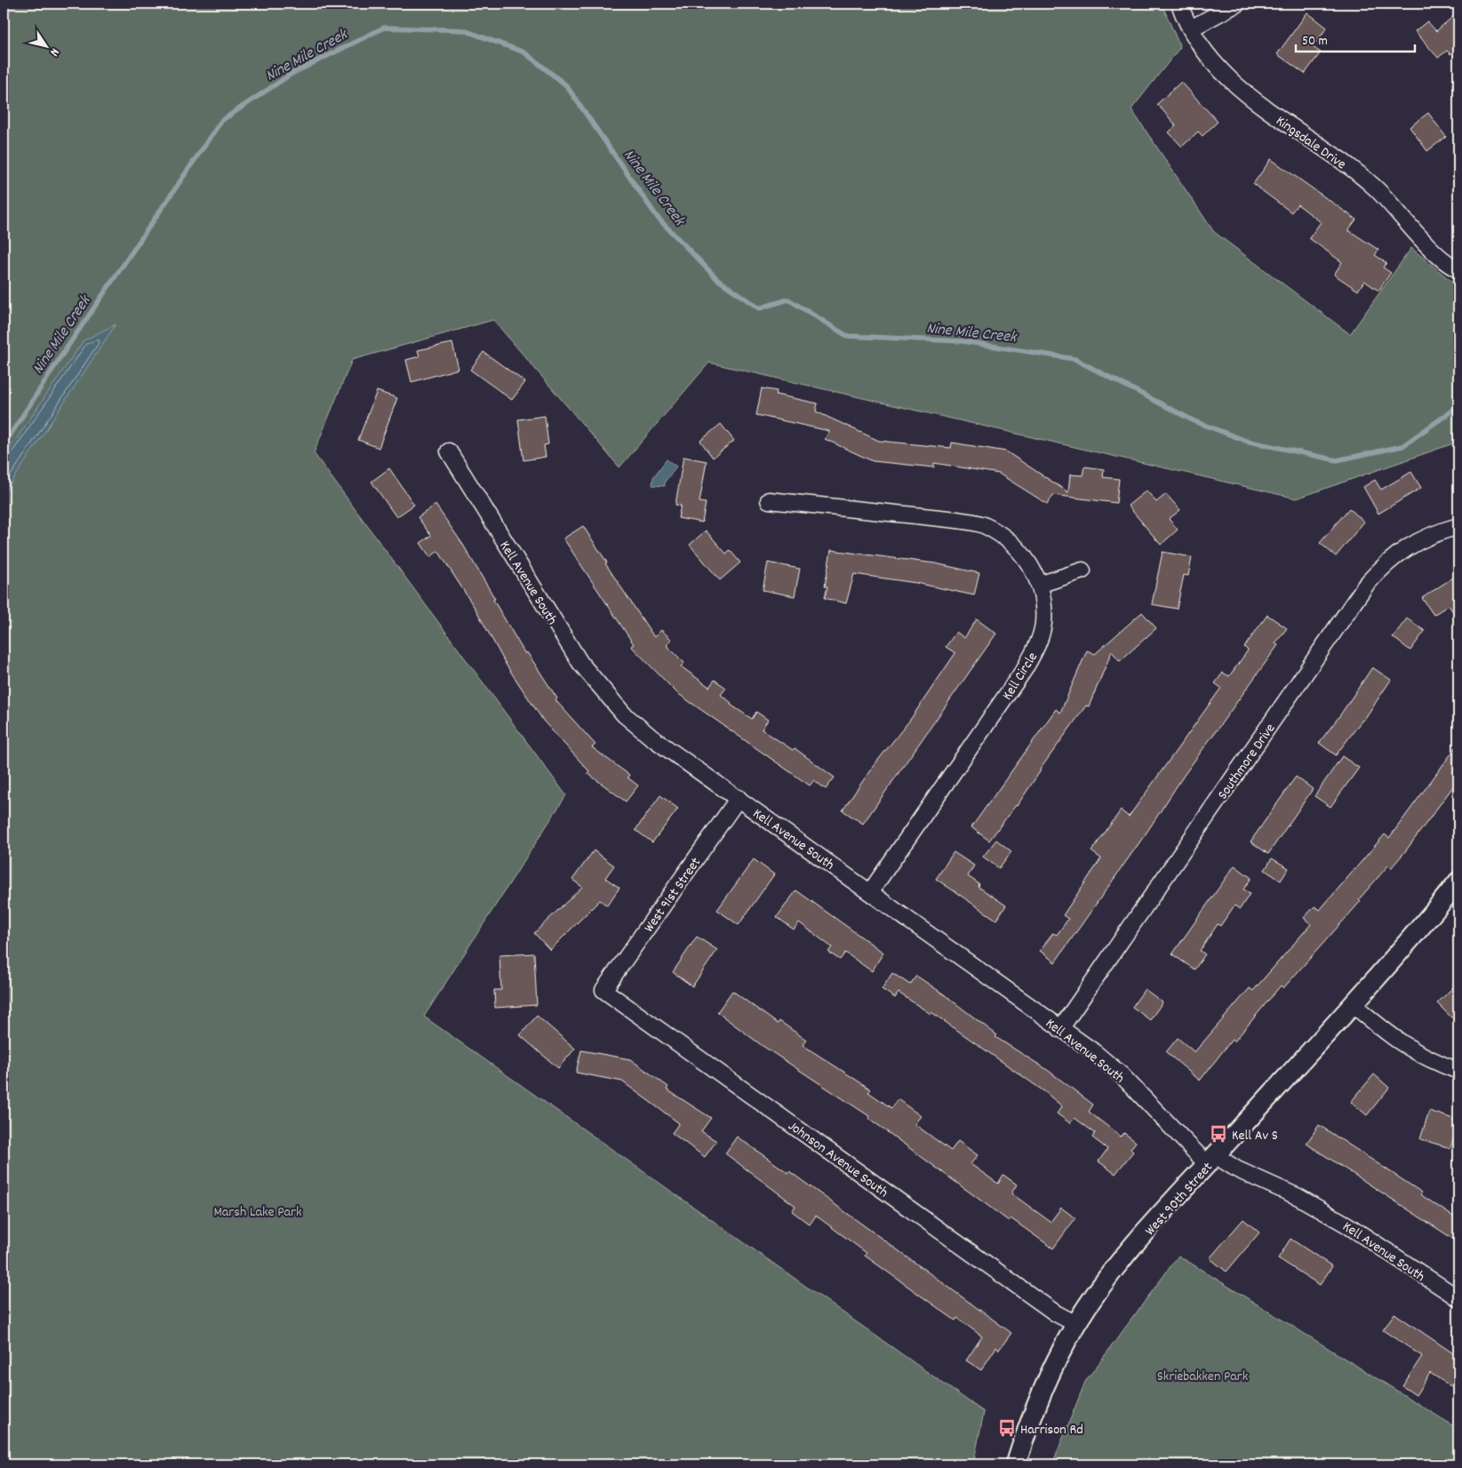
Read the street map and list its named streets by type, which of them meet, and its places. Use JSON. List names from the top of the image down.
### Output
{
  "streets": {
    "street": [
      "Kingsdale Drive",
      "Kell Avenue South",
      "Kell Circle",
      "Southmore Drive",
      "West 91st Street",
      "Johnson Avenue South",
      "West 90th Street"
    ]
  },
  "crossings": [
    ["Kell Avenue South", "Kell Circle"],
    ["Kell Avenue South", "Southmore Drive"],
    ["Kell Avenue South", "West 91st Street"],
    ["Kell Avenue South", "West 90th Street"],
    ["West 91st Street", "Johnson Avenue South"],
    ["Johnson Avenue South", "West 90th Street"]
  ],
  "water": ["Nine Mile Creek"],
  "parks": ["Marsh Lake Park", "Skriebakken Park"],
  "places": {
    "bus stop": ["Kell Av S", "Harrison Rd"]
  },
  "scale_bar": "50 m",
  "north": "bottom right"
}
